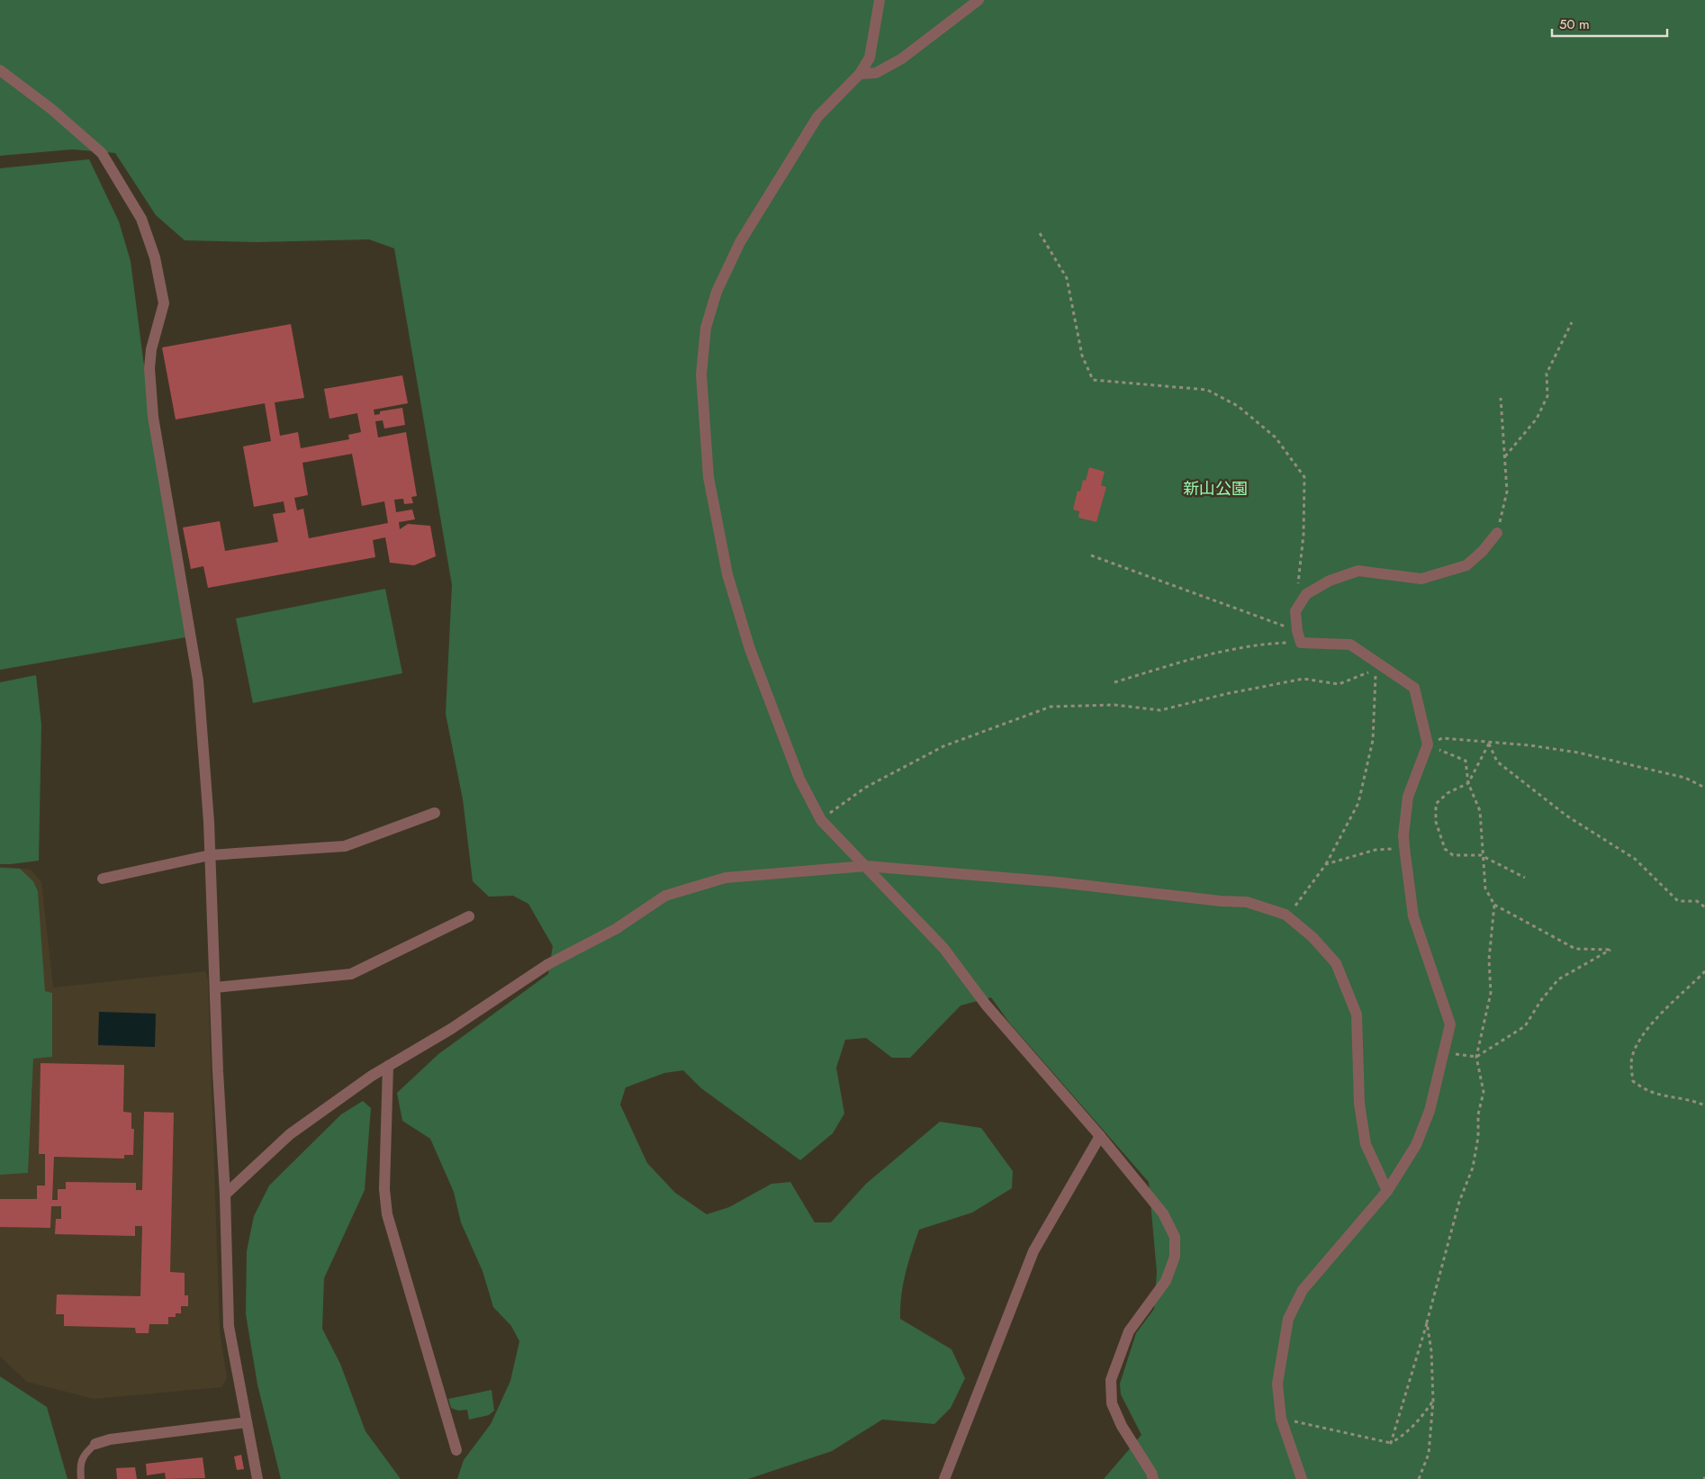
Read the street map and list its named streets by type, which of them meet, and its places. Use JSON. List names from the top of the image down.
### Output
{
  "parks": ["新山公園"],
  "scale_bar": "50 m"
}
